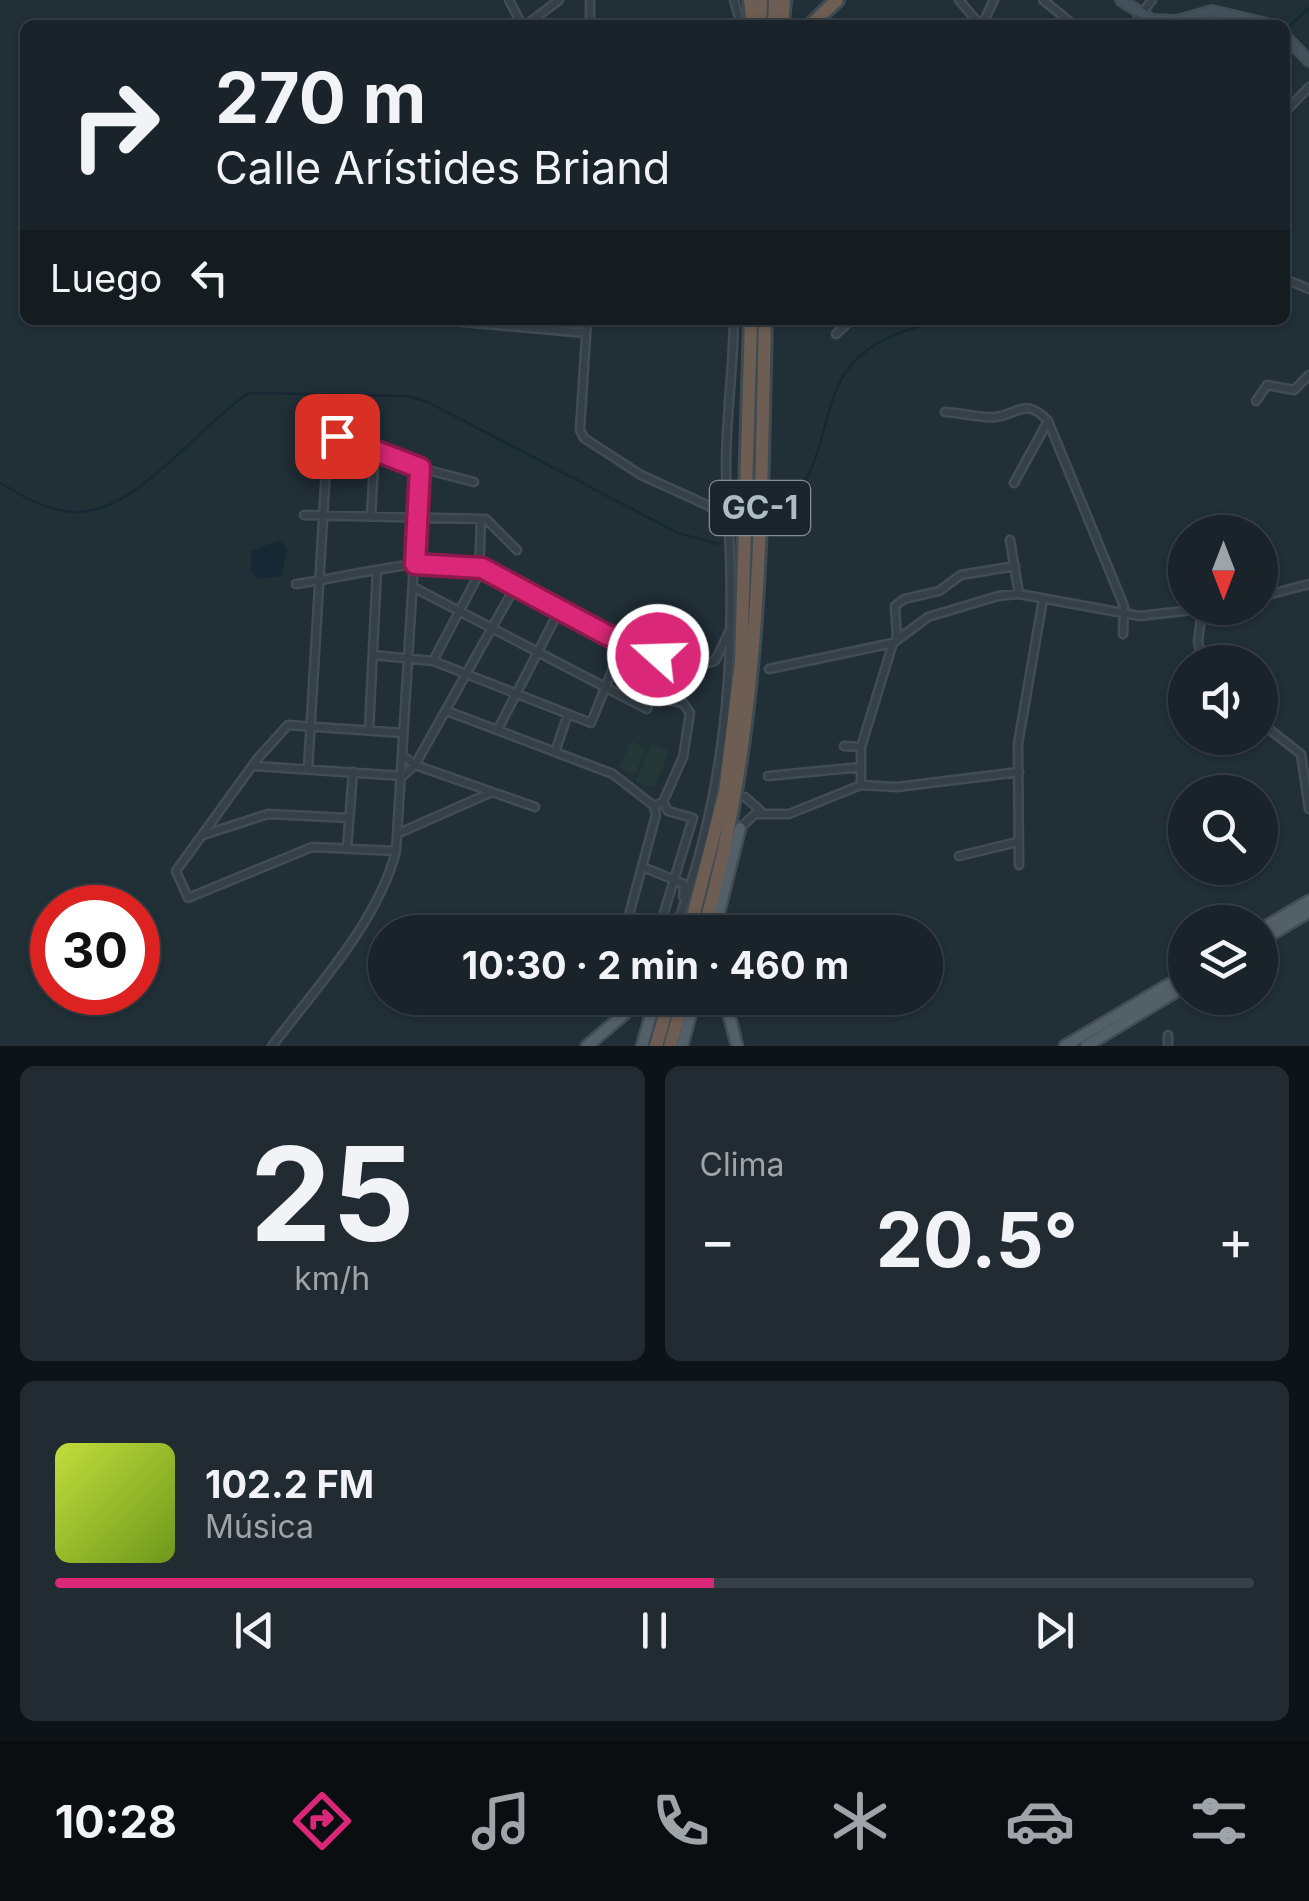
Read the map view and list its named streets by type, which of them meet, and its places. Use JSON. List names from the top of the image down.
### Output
{
  "streets": {
    "highway": ["GC-1"]
  },
  "north": "bottom",
  "page": {
    "turn": ["270 m", "Calle Arístides Briand"],
    "then": "Luego",
    "limit": "30",
    "trip": "10:30 · 2 min · 460 m",
    "tile": [
      ["25", "km/h"],
      "Clima"
    ],
    "heat": ["−", "20.5°", "+"],
    "song": ["102.2 FM", "Música"],
    "tabs": "10:28"
  }
}
